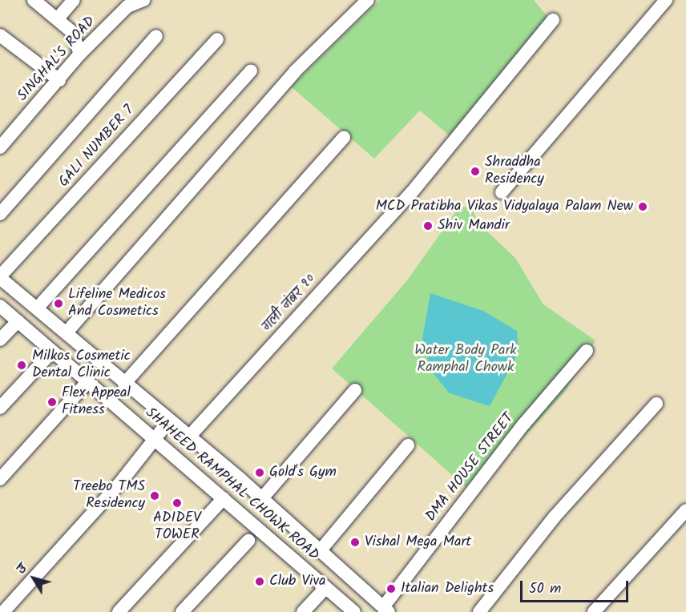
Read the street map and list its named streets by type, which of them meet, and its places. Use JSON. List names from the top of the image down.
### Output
{
  "streets": {
    "street": [
      "SINGHAL'S ROAD",
      "GALI NUMBER 7",
      "गली नंबर १०",
      "DMA HOUSE STREET",
      "SHAHEED RAMPHAL CHOWK ROAD"
    ]
  },
  "crossings": [
    ["GALI NUMBER 7", "SHAHEED RAMPHAL CHOWK ROAD"],
    ["गली नंबर १०", "SHAHEED RAMPHAL CHOWK ROAD"],
    ["DMA HOUSE STREET", "SHAHEED RAMPHAL CHOWK ROAD"]
  ],
  "parks": ["Water Body Park Ramphal Chowk"],
  "places": [
    "Shraddha Residency",
    "MCD Pratibha Vikas Vidyalaya Palam New",
    "Shiv Mandir",
    "Lifeline Medicos And Cosmetics",
    "Milkos Cosmetic Dental Clinic",
    "Flex Appeal Fitness",
    "Gold's Gym",
    "Treebo TMS Residency",
    "ADIDEV TOWER",
    "Vishal Mega Mart",
    "Club Viva",
    "Italian Delights"
  ],
  "scale_bar": "50 m",
  "north": "top left"
}
